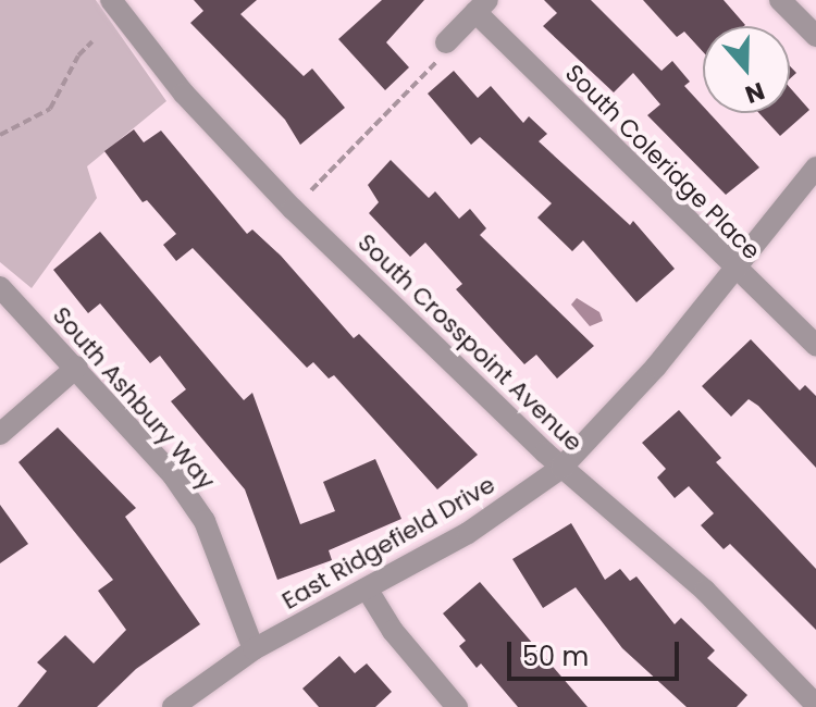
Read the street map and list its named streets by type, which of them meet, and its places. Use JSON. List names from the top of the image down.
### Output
{
  "streets": {
    "street": [
      "South Coleridge Place",
      "South Crosspoint Avenue",
      "South Ashbury Way",
      "East Ridgefield Drive"
    ]
  },
  "crossings": [
    ["South Coleridge Place", "East Ridgefield Drive"],
    ["South Crosspoint Avenue", "East Ridgefield Drive"],
    ["South Ashbury Way", "East Ridgefield Drive"]
  ],
  "scale_bar": "50 m",
  "north": "bottom"
}
